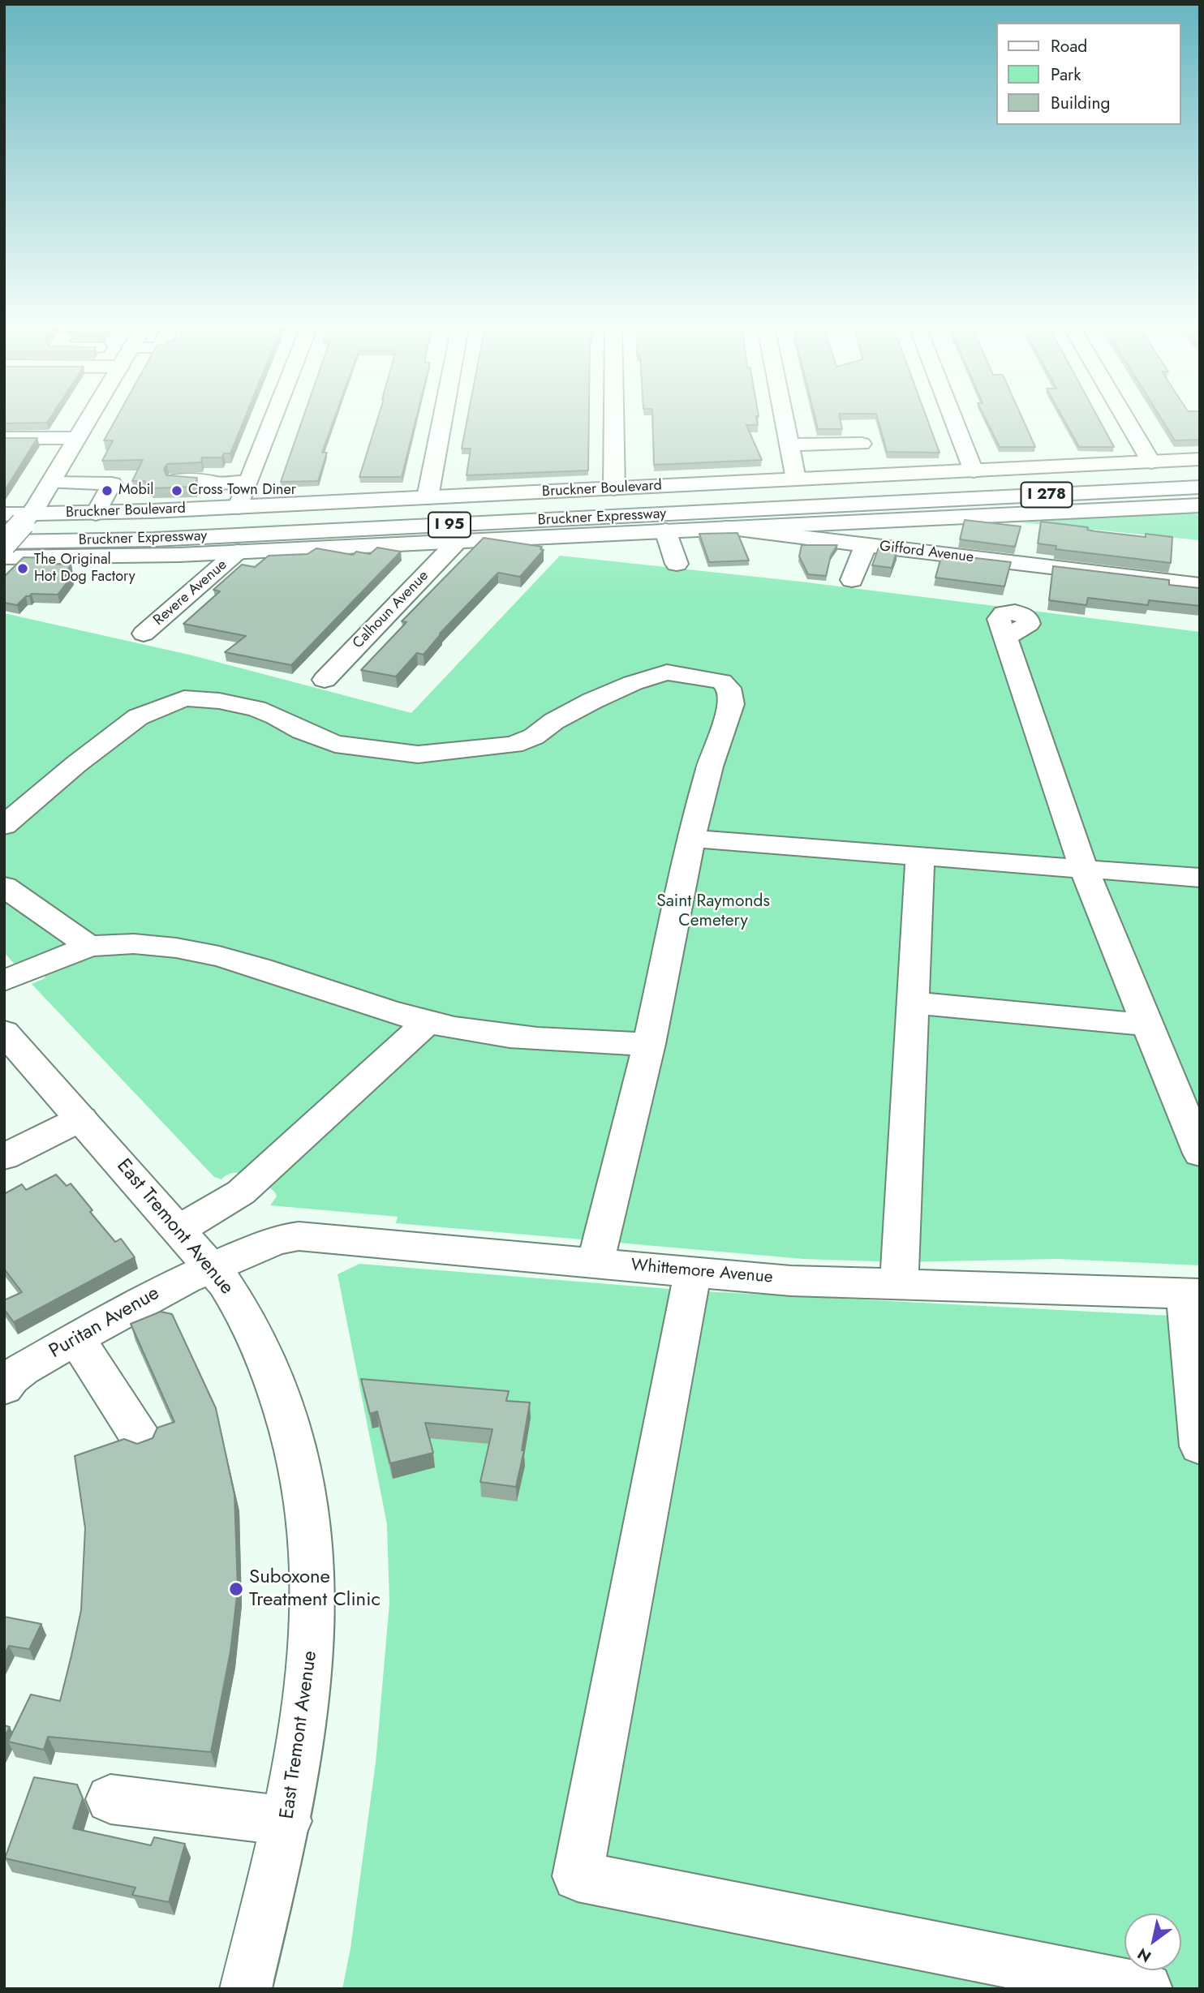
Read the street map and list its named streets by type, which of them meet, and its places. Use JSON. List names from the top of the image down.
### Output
{
  "streets": {
    "main road": [
      "Bruckner Boulevard",
      "I 278",
      "Bruckner Expressway",
      "I 95",
      "Gifford Avenue",
      "Revere Avenue",
      "Calhoun Avenue",
      "East Tremont Avenue",
      "Whittemore Avenue",
      "Puritan Avenue"
    ]
  },
  "crossings": [
    ["Bruckner Expressway", "I 95"],
    ["East Tremont Avenue", "Whittemore Avenue"],
    ["East Tremont Avenue", "Puritan Avenue"],
    ["Whittemore Avenue", "Puritan Avenue"]
  ],
  "parks": ["Saint Raymonds Cemetery"],
  "places": [
    "Mobil",
    "Cross Town Diner",
    "The Original Hot Dog Factory",
    "Suboxone Treatment Clinic"
  ],
  "legend": ["Road", "Park", "Building"],
  "north": "bottom left"
}
